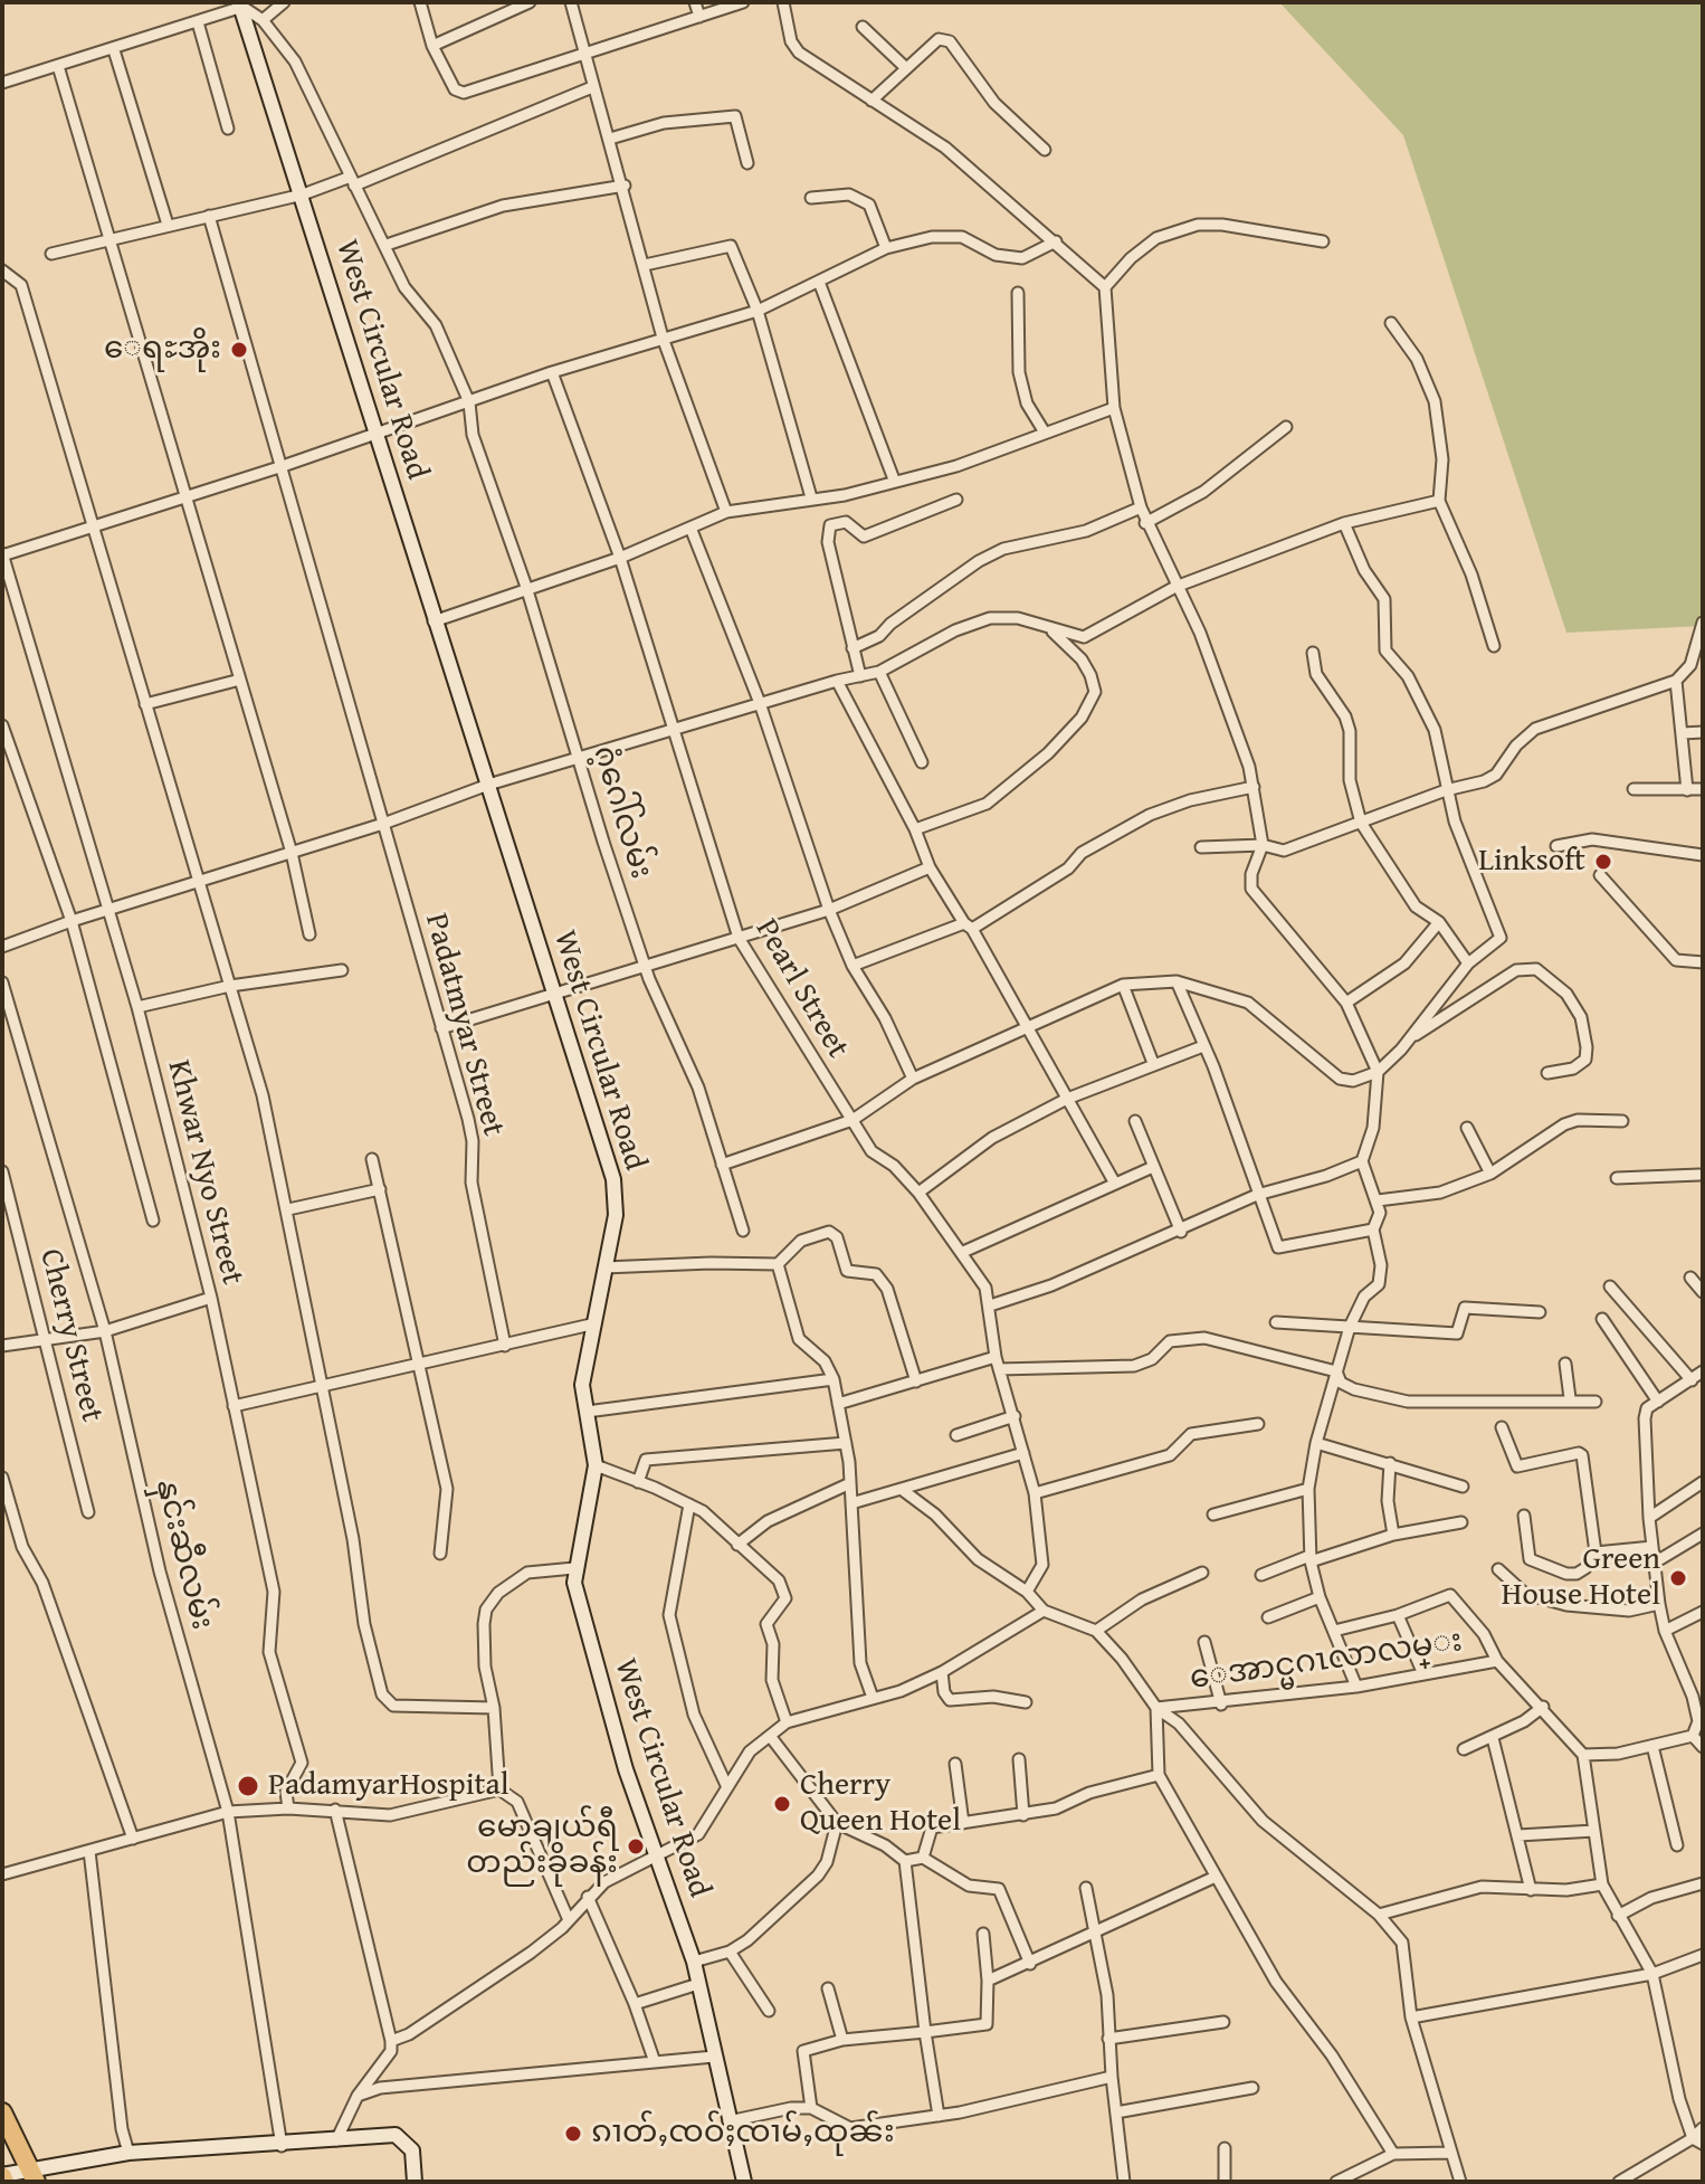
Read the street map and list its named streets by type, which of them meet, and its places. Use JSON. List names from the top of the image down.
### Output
{
  "streets": {
    "street": [
      "West Circular Road",
      "ဂံ့ဂေါ်လမ်း",
      "Pearl Street",
      "Padatmyar Street",
      "Khwar Nyo Street",
      "Cherry Street",
      "နှင်းဆီလမ်း",
      "ေအာင္မဂၤလာလမ္း"
    ]
  },
  "crossings": [
    ["West Circular Road", "ဂံ့ဂေါ်လမ်း"]
  ],
  "places": [
    "ေရႊအိုး",
    "Linksoft",
    "Green House Hotel",
    "PadamyarHospital",
    "Cherry Queen Hotel",
    "မောချယ်ရီ တည်းခိုခန်း",
    "ၵၢတ်ႇၸဝ်ႈၸၢမ်ႇထုၼ်း"
  ]
}
